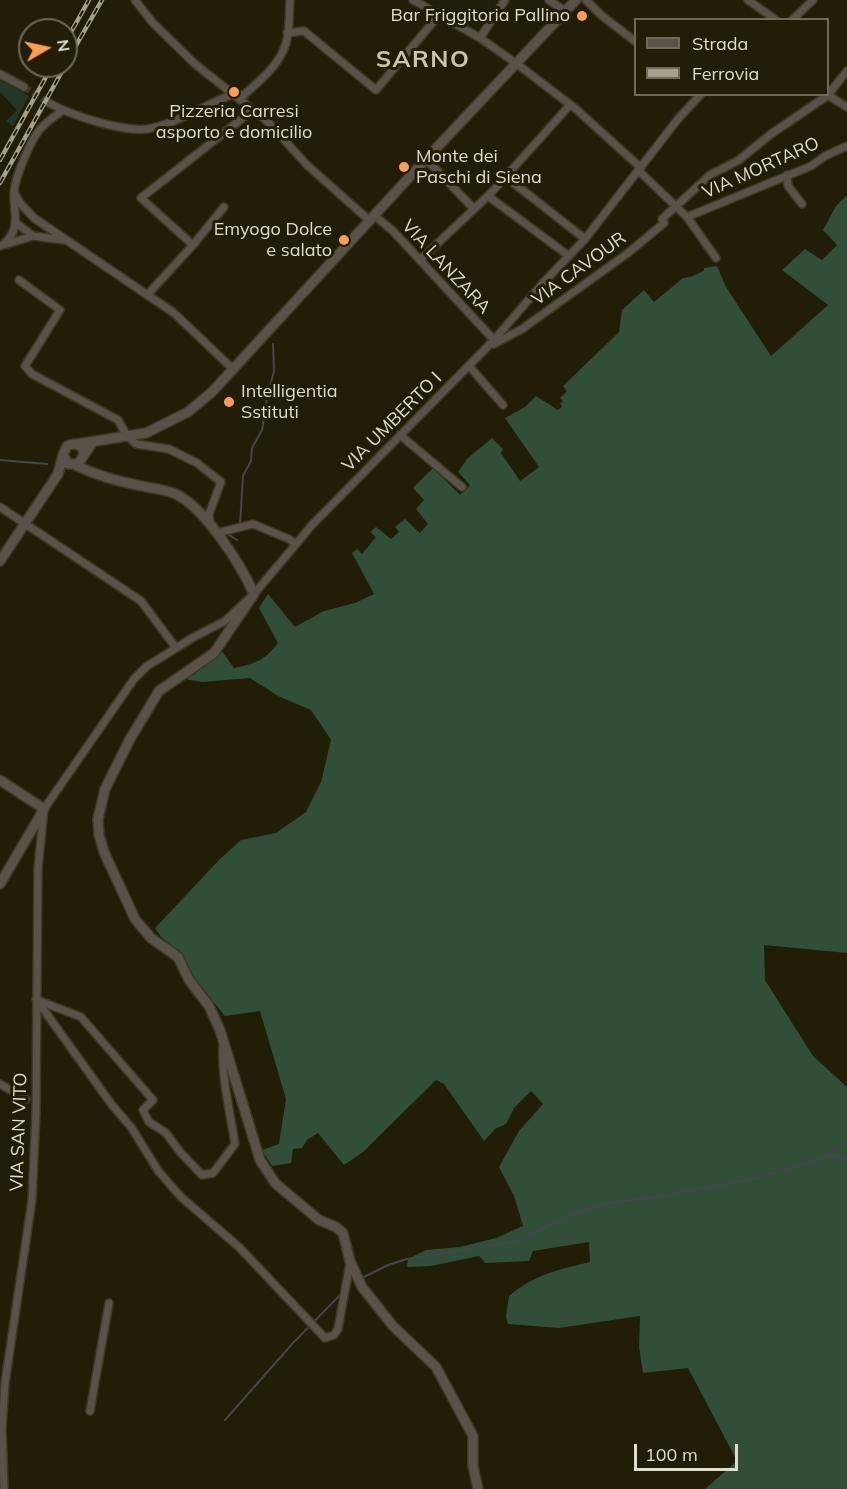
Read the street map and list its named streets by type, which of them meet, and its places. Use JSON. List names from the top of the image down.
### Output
{
  "streets": {
    "street": [
      "VIA MORTARO",
      "VIA LANZARA",
      "VIA CAVOUR",
      "VIA UMBERTO I",
      "VIA SAN VITO"
    ]
  },
  "crossings": [
    ["VIA LANZARA", "VIA UMBERTO I"],
    ["VIA CAVOUR", "VIA UMBERTO I"],
    ["VIA UMBERTO I", "VIA SAN VITO"]
  ],
  "districts": ["SARNO"],
  "places": [
    "Bar Friggitoria Pallino",
    "Pizzeria Carresi asporto e domicilio",
    "Monte dei Paschi di Siena",
    "Emyogo Dolce e salato",
    "Intelligentia Sstituti"
  ],
  "legend": ["Strada", "Ferrovia"],
  "scale_bar": "100 m",
  "north": "right"
}
